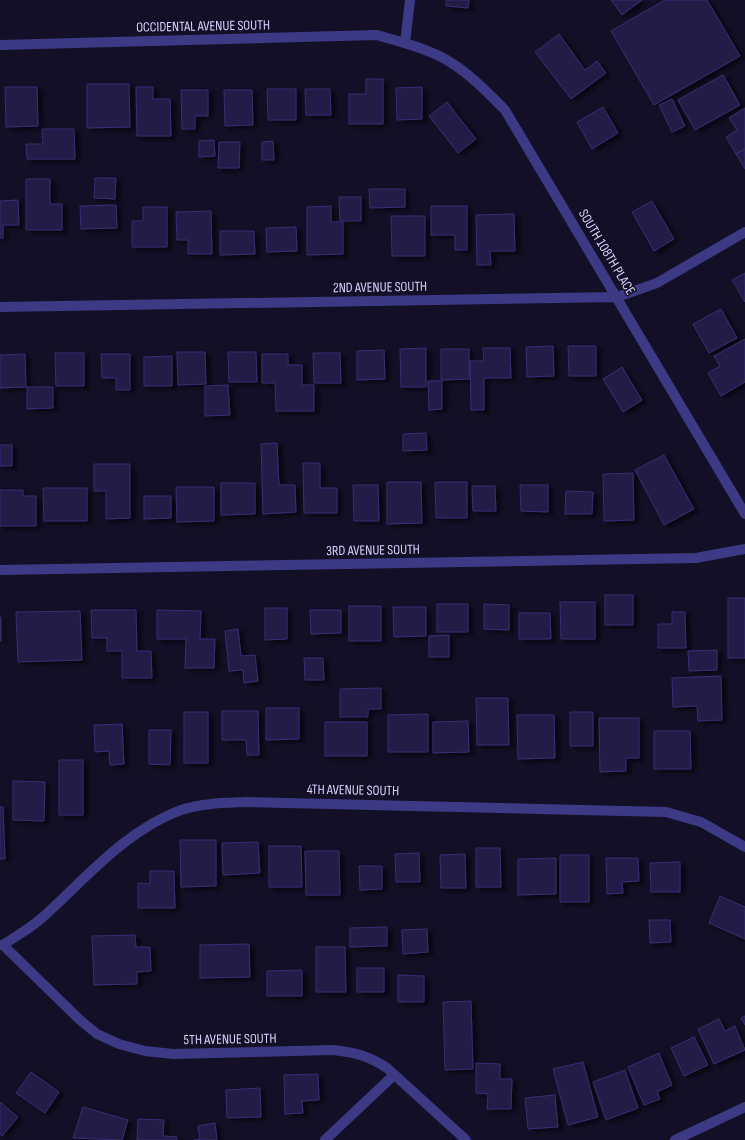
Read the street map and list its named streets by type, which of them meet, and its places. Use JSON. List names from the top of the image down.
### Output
{
  "streets": {
    "street": [
      "OCCIDENTAL AVENUE SOUTH",
      "SOUTH 108TH PLACE",
      "2ND AVENUE SOUTH",
      "3RD AVENUE SOUTH",
      "4TH AVENUE SOUTH",
      "5TH AVENUE SOUTH"
    ]
  },
  "crossings": [
    ["OCCIDENTAL AVENUE SOUTH", "SOUTH 108TH PLACE"],
    ["SOUTH 108TH PLACE", "2ND AVENUE SOUTH"],
    ["4TH AVENUE SOUTH", "5TH AVENUE SOUTH"]
  ]
}
